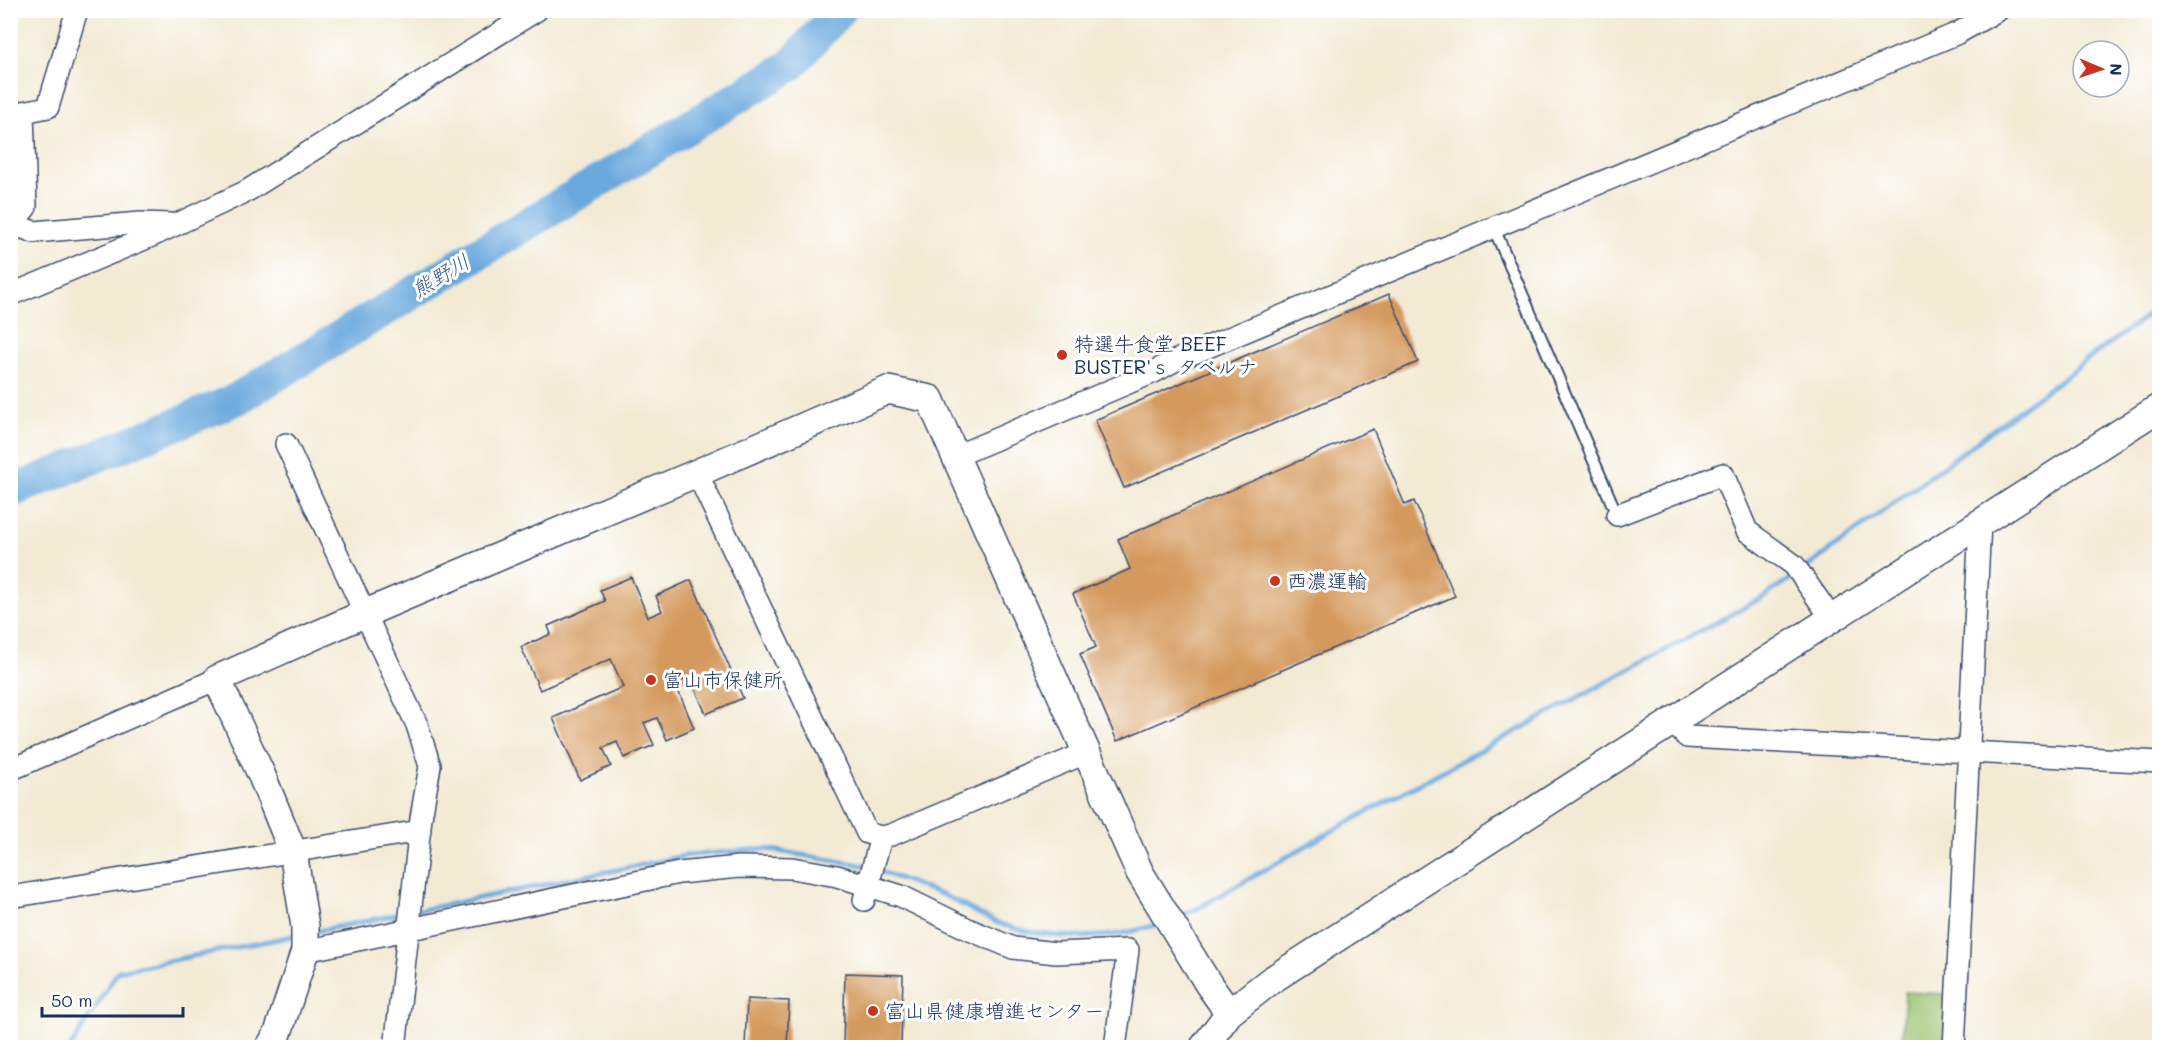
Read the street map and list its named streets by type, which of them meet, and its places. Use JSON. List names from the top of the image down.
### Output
{
  "water": ["熊野川"],
  "places": [
    "特選牛食堂 BEEF BUSTER'ｓ タベルナ",
    "西濃運輸",
    "富山市保健所",
    "富山県健康増進センター"
  ],
  "scale_bar": "50 m",
  "north": "right"
}
